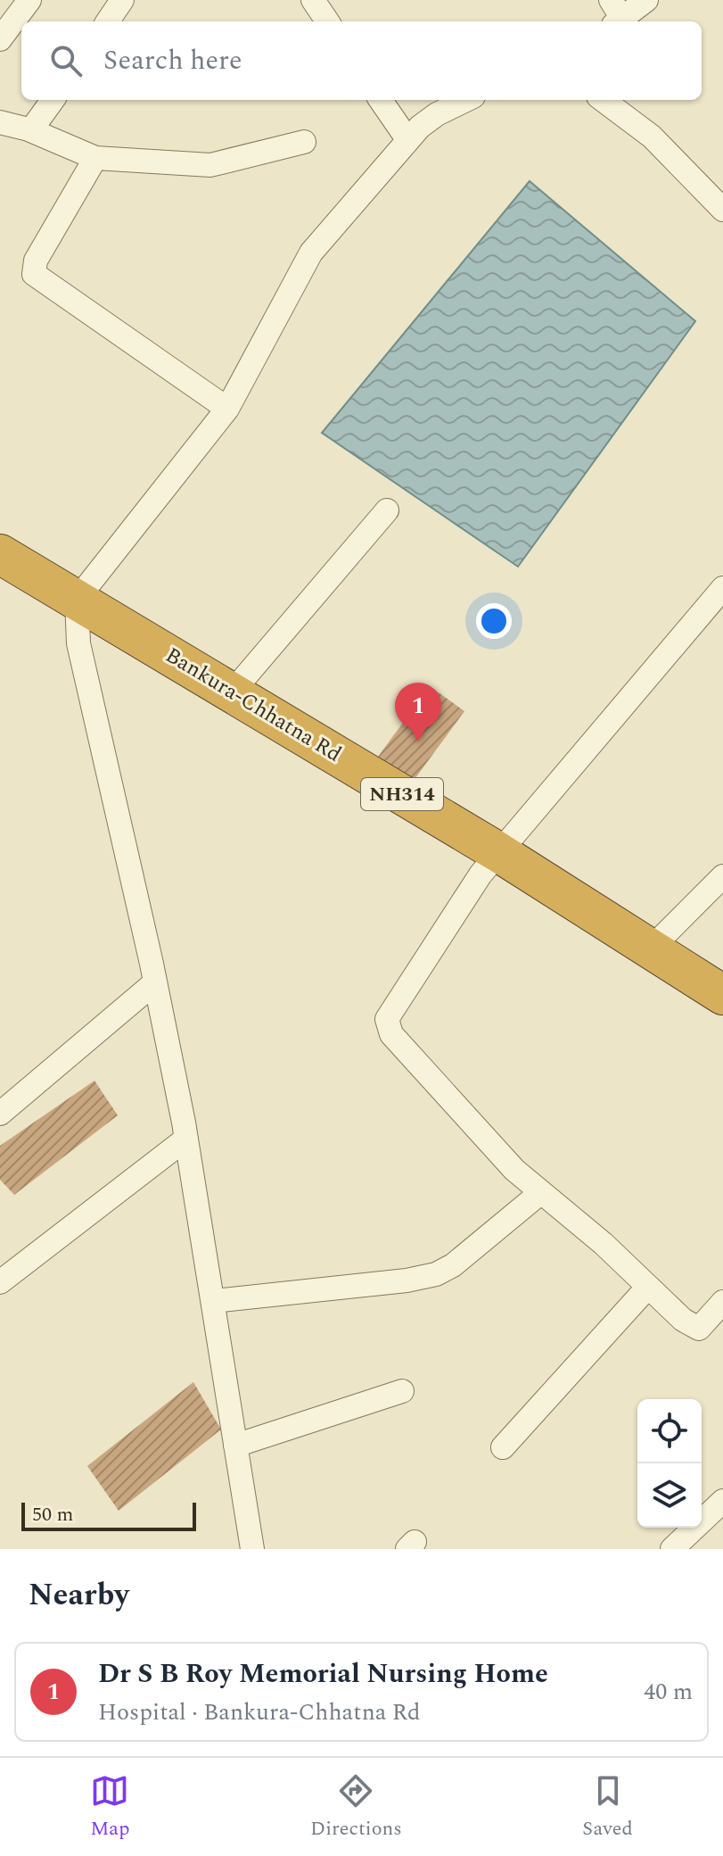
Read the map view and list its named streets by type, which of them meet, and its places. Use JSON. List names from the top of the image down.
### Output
{
  "streets": {
    "highway": ["Bankura-Chhatna Rd", "NH314"]
  },
  "scale_bar": "50 m",
  "page": {
    "search": "Search here",
    "pins": "1",
    "scale": "50 m",
    "heading": "Nearby",
    "list": [
      {
        "mark": "1",
        "name": "Dr S B Roy Memorial Nursing Home",
        "note": "Hospital · Bankura-Chhatna Rd",
        "value": "40 m"
      }
    ],
    "nav": ["Map", "Directions", "Saved"]
  }
}
